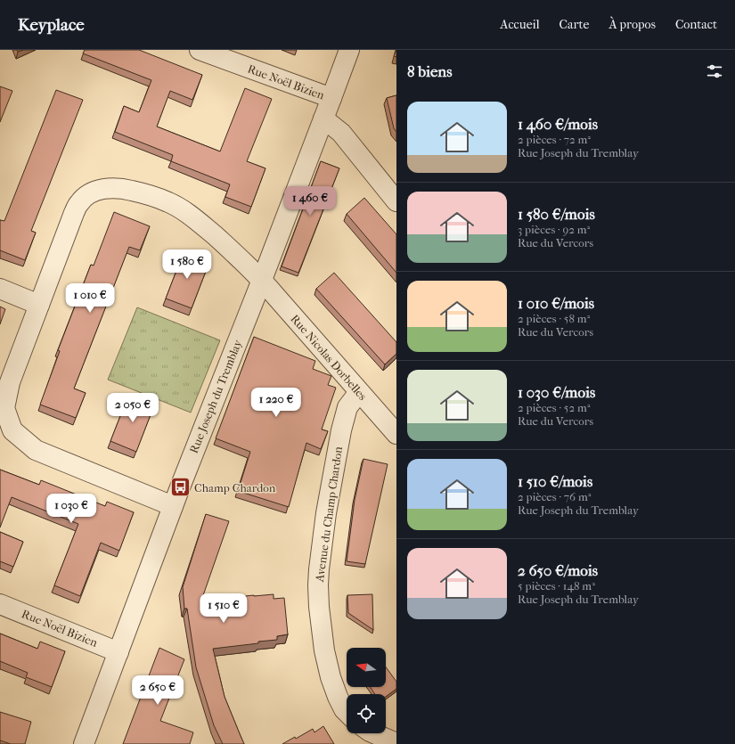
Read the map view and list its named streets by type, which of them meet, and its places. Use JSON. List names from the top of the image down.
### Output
{
  "streets": {
    "street": [
      "Rue Noël Bizien",
      "Rue Nicolas Dorbelles",
      "Rue Joseph du Tremblay",
      "Avenue du Champ Chardon"
    ]
  },
  "crossings": [
    ["Rue Noël Bizien", "Rue Joseph du Tremblay"],
    ["Rue Nicolas Dorbelles", "Rue Joseph du Tremblay"],
    ["Rue Nicolas Dorbelles", "Avenue du Champ Chardon"]
  ],
  "places": {
    "bus stop": ["Champ Chardon"]
  },
  "north": "left",
  "page": {
    "header": "Keyplace",
    "nav": [
      "Accueil",
      "Carte",
      "À propos",
      "Contact"
    ],
    "heading": "8 biens",
    "list": [
      {
        "name": "1 460 €/mois",
        "note": "2 pièces · 72 m² · Rue Joseph du Tremblay"
      },
      {
        "name": "1 580 €/mois",
        "note": "3 pièces · 92 m² · Rue du Vercors"
      },
      {
        "name": "1 010 €/mois",
        "note": "2 pièces · 58 m² · Rue du Vercors"
      },
      {
        "name": "1 030 €/mois",
        "note": "2 pièces · 52 m² · Rue du Vercors"
      },
      {
        "name": "1 510 €/mois",
        "note": "2 pièces · 76 m² · Rue Joseph du Tremblay"
      },
      {
        "name": "2 650 €/mois",
        "note": "5 pièces · 148 m² · Rue Joseph du Tremblay"
      }
    ],
    "price": [
      "1 460 €",
      "1 580 €",
      "1 010 €",
      "1 220 €",
      "2 050 €",
      "1 030 €",
      "1 510 €",
      "2 650 €"
    ]
  }
}
